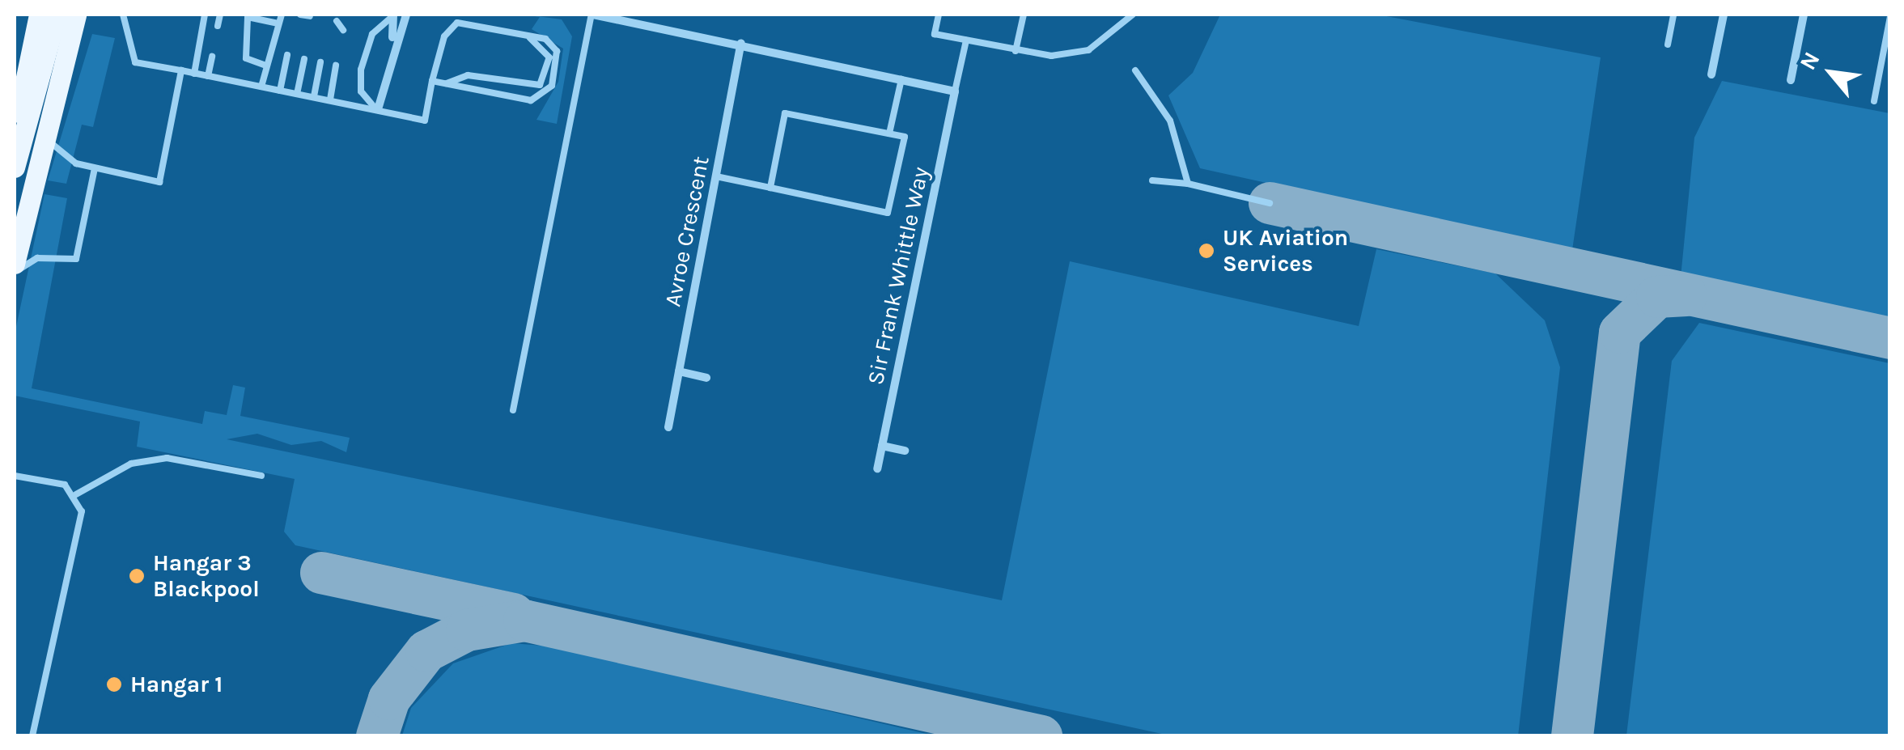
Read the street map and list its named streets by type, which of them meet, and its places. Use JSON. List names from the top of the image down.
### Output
{
  "streets": {
    "street": ["Avroe Crescent", "Sir Frank Whittle Way"]
  },
  "places": ["UK Aviation Services", "Hangar 3 Blackpool", "Hangar 1"],
  "north": "top left"
}
